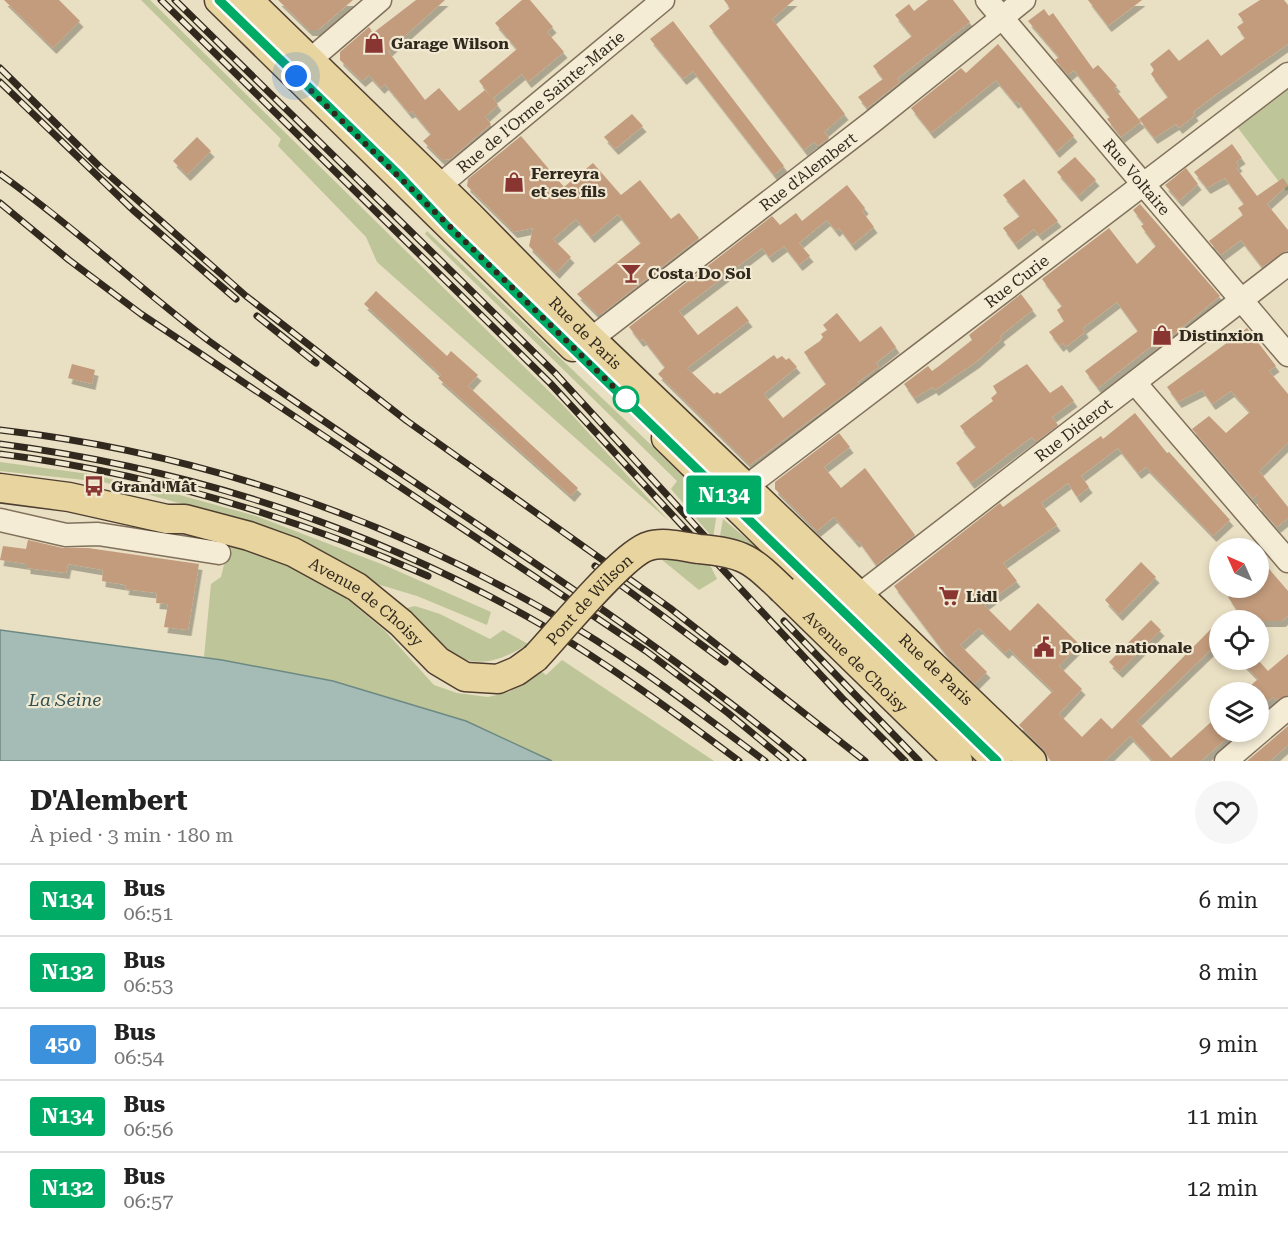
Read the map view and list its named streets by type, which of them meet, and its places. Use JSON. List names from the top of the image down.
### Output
{
  "streets": {
    "main road": ["Rue de Paris", "Pont de Wilson", "Avenue de Choisy"],
    "street": [
      "Rue de l'Orme Sainte-Marie",
      "Rue d'Alembert",
      "Rue Voltaire",
      "Rue Curie",
      "Rue Diderot"
    ]
  },
  "crossings": [
    ["Rue de l'Orme Sainte-Marie", "Rue de Paris"],
    ["Rue d'Alembert", "Rue Voltaire"],
    ["Rue d'Alembert", "Rue de Paris"],
    ["Rue Voltaire", "Rue Curie"],
    ["Rue Voltaire", "Rue Diderot"],
    ["Rue Curie", "Rue de Paris"],
    ["Rue de Paris", "Rue Diderot"],
    ["Pont de Wilson", "Avenue de Choisy"]
  ],
  "water": ["La Seine"],
  "places": {
    "shop": ["Garage Wilson", "Ferreyra et ses fils", "Distinxion"],
    "bar": ["Costa Do Sol"],
    "bus stop": ["Grand Mât"],
    "supermarket": ["Lidl"],
    "public building": ["Police nationale"]
  },
  "lines": ["bus line N134"],
  "north": "top left",
  "page": {
    "on_map": "N134",
    "heading": ["D'Alembert", "À pied · 3 min · 180 m"],
    "list": [
      {
        "mark": "N134",
        "name": "Bus",
        "note": "06:51",
        "value": "6 min"
      },
      {
        "mark": "N132",
        "name": "Bus",
        "note": "06:53",
        "value": "8 min"
      },
      {
        "mark": "450",
        "name": "Bus",
        "note": "06:54",
        "value": "9 min"
      },
      {
        "mark": "N134",
        "name": "Bus",
        "note": "06:56",
        "value": "11 min"
      },
      {
        "mark": "N132",
        "name": "Bus",
        "note": "06:57",
        "value": "12 min"
      }
    ]
  }
}
